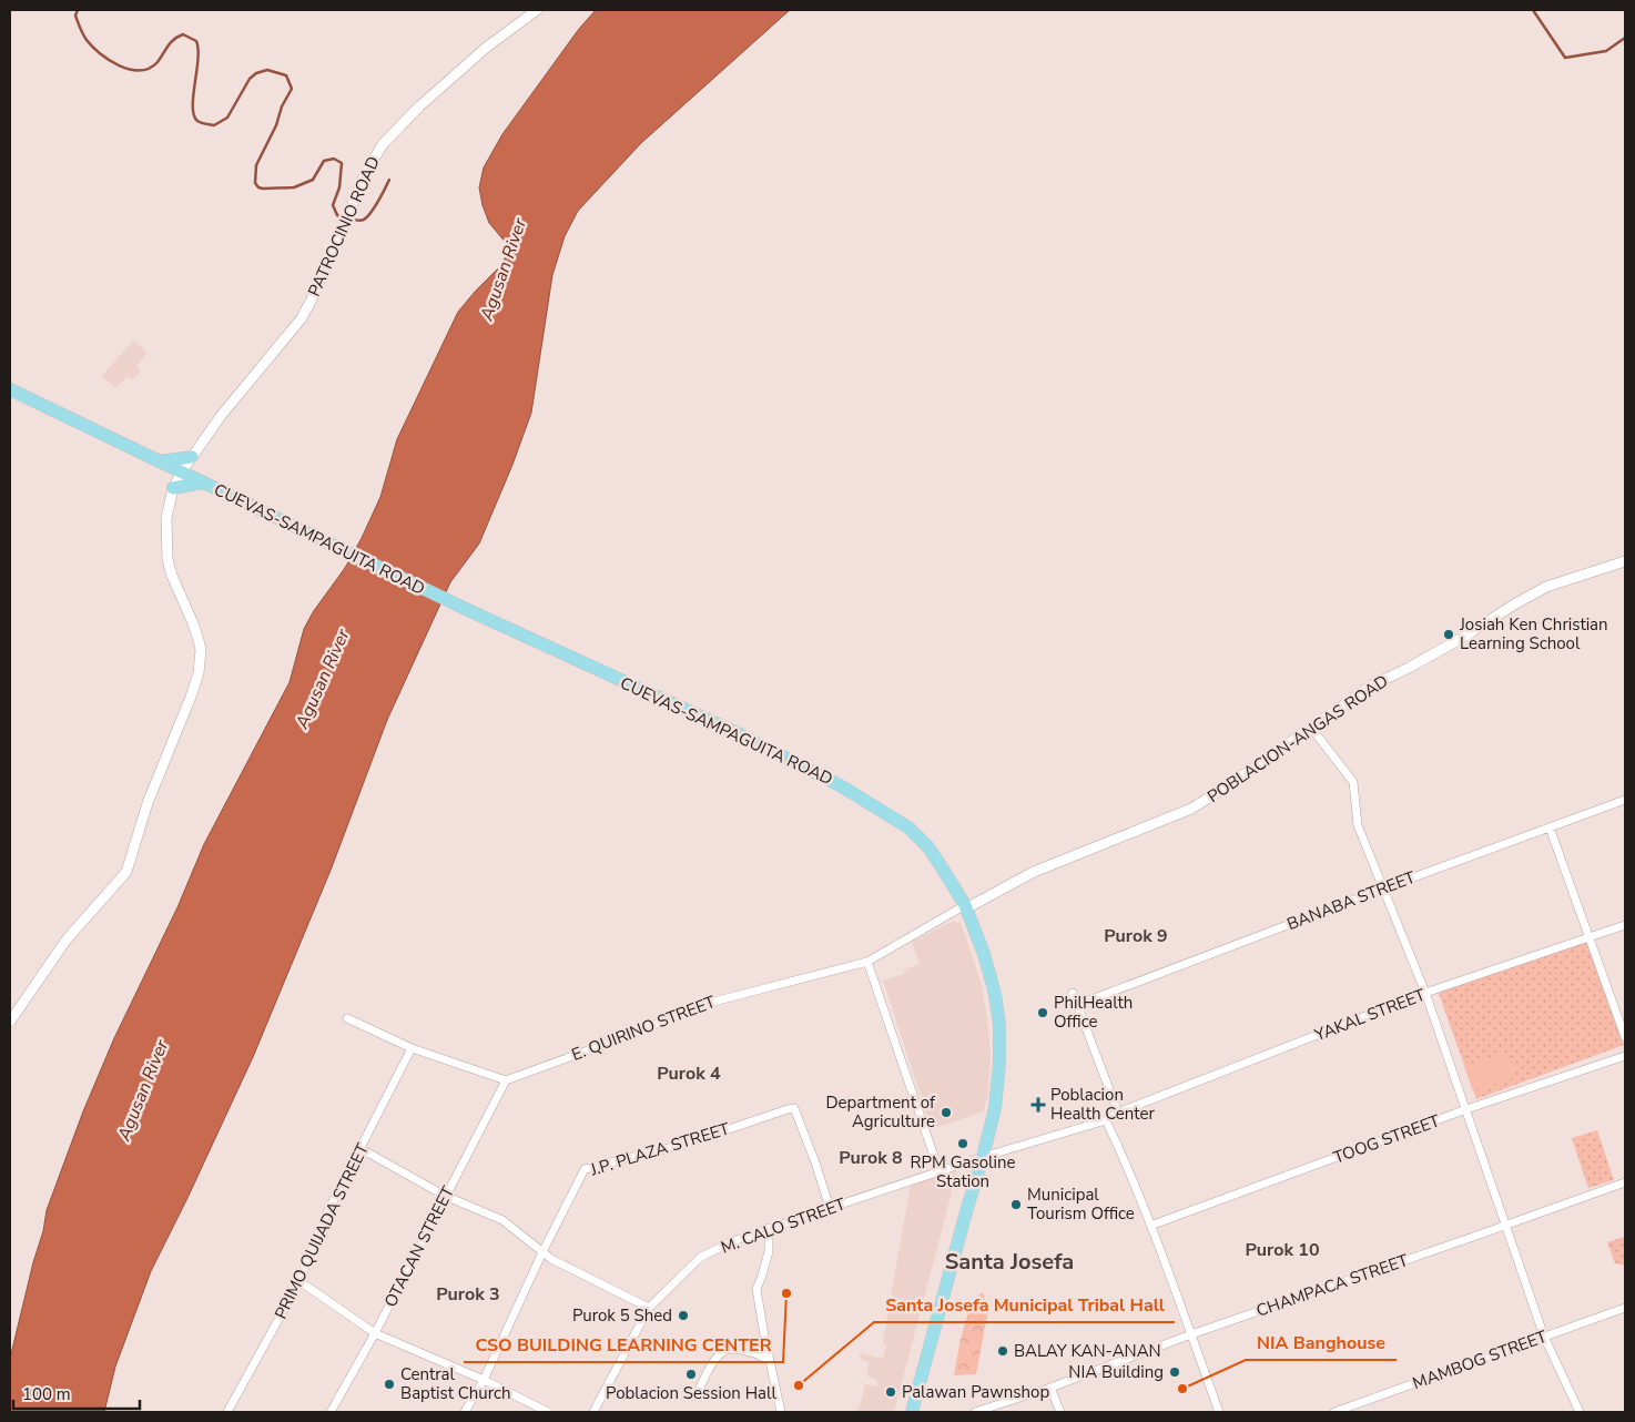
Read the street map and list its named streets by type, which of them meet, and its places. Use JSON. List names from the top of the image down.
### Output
{
  "streets": {
    "main road": ["CUEVAS-SAMPAGUITA ROAD"],
    "street": [
      "PATROCINIO ROAD",
      "POBLACION-ANGAS ROAD",
      "BANABA STREET",
      "YAKAL STREET",
      "E. QUIRINO STREET",
      "TOOG STREET",
      "J.P. PLAZA STREET",
      "M. CALO STREET",
      "PRIMO QUIJADA STREET",
      "OTACAN STREET",
      "CHAMPACA STREET",
      "MAMBOG STREET"
    ]
  },
  "crossings": [
    ["PATROCINIO ROAD", "CUEVAS-SAMPAGUITA ROAD"],
    ["CUEVAS-SAMPAGUITA ROAD", "POBLACION-ANGAS ROAD"],
    ["CUEVAS-SAMPAGUITA ROAD", "E. QUIRINO STREET"],
    ["CUEVAS-SAMPAGUITA ROAD", "M. CALO STREET"],
    ["POBLACION-ANGAS ROAD", "E. QUIRINO STREET"],
    ["E. QUIRINO STREET", "OTACAN STREET"],
    ["J.P. PLAZA STREET", "M. CALO STREET"]
  ],
  "districts": [
    "Purok 9",
    "Purok 4",
    "Purok 8",
    "Purok 10",
    "Santa Josefa",
    "Purok 3"
  ],
  "water": ["Agusan River"],
  "places": {
    "other": [
      "Josiah Ken Christian Learning School",
      "PhilHealth Office",
      "Department of Agriculture",
      "RPM Gasoline Station",
      "Municipal Tourism Office",
      "CSO BUILDING LEARNING CENTER",
      "Purok 5 Shed",
      "BALAY KAN-ANAN",
      "NIA Building",
      "Poblacion Session Hall",
      "Central Baptist Church",
      "Santa Josefa Municipal Tribal Hall",
      "NIA Banghouse",
      "Palawan Pawnshop"
    ],
    "health": ["Poblacion Health Center"]
  },
  "scale_bar": "100 m"
}
